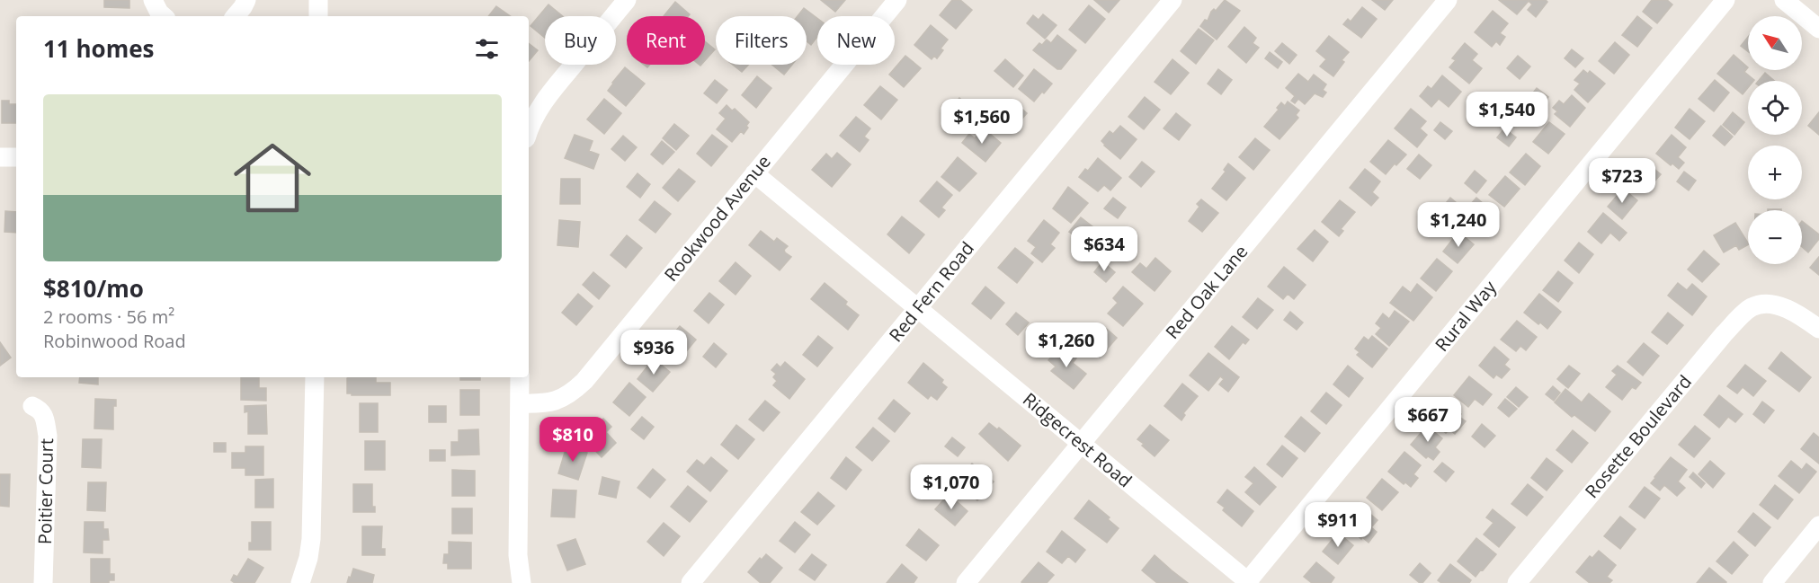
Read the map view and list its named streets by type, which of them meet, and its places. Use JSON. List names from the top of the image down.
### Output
{
  "streets": {
    "street": [
      "Rookwood Avenue",
      "Red Fern Road",
      "Red Oak Lane",
      "Rural Way",
      "Rosette Boulevard",
      "Ridgecrest Road",
      "Poitier Court"
    ]
  },
  "crossings": [
    ["Rookwood Avenue", "Ridgecrest Road"],
    ["Red Fern Road", "Ridgecrest Road"],
    ["Red Oak Lane", "Ridgecrest Road"],
    ["Rural Way", "Ridgecrest Road"]
  ],
  "north": "top left",
  "page": {
    "map_buttons": ["+", "−"],
    "chip": [
      "Buy",
      "Rent",
      "Filters",
      "New"
    ],
    "heading": "11 homes",
    "list": [
      {
        "name": "$810/mo",
        "note": "2 rooms · 56 m² · Robinwood Road"
      }
    ],
    "price": [
      "$1,540",
      "$1,560",
      "$723",
      "$1,240",
      "$634",
      "$1,260",
      "$936",
      "$667",
      "$810",
      "$1,070",
      "$911"
    ]
  }
}
